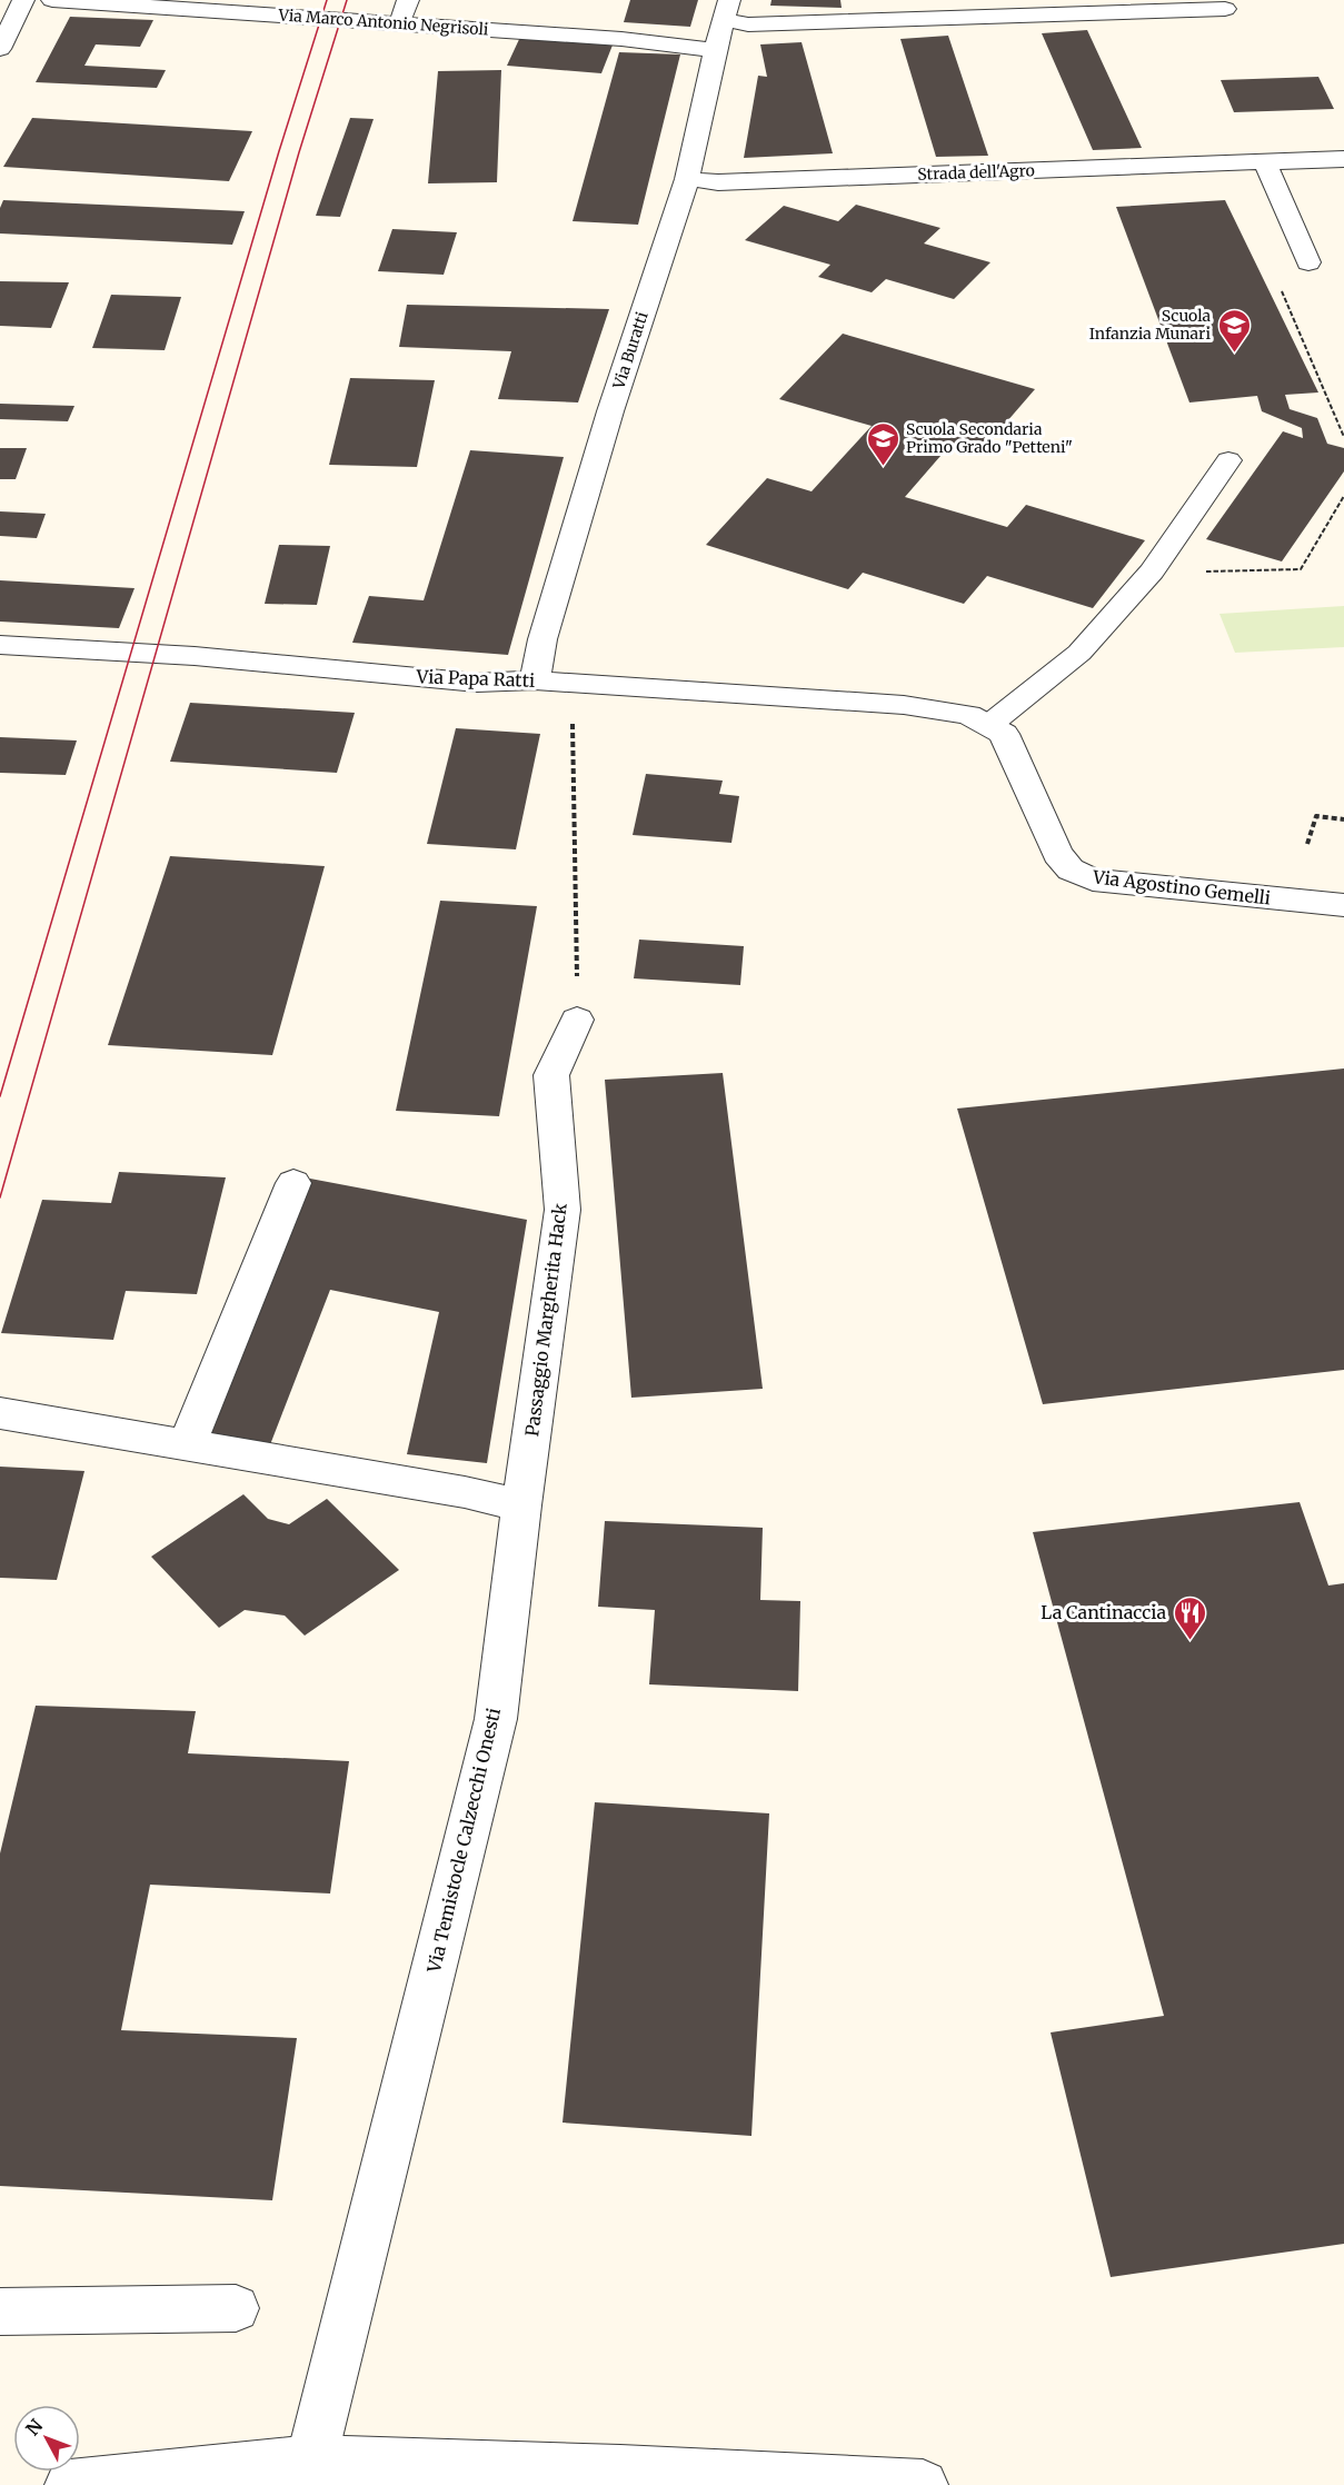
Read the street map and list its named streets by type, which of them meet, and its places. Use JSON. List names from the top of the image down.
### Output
{
  "streets": {
    "street": [
      "Via Marco Antonio Negrisoli",
      "Strada dell'Agro",
      "Via Buratti",
      "Via Papa Ratti",
      "Via Agostino Gemelli",
      "Passaggio Margherita Hack",
      "Via Temistocle Calzecchi Onesti"
    ]
  },
  "crossings": [
    ["Via Marco Antonio Negrisoli", "Via Buratti"],
    ["Strada dell'Agro", "Via Buratti"],
    ["Via Buratti", "Via Papa Ratti"],
    ["Via Papa Ratti", "Via Agostino Gemelli"],
    ["Passaggio Margherita Hack", "Via Temistocle Calzecchi Onesti"]
  ],
  "places": {
    "school or university": ["Scuola Infanzia Munari", "Scuola Secondaria Primo Grado \"Petteni\""],
    "restaurant": ["La Cantinaccia"]
  },
  "north": "top left"
}
